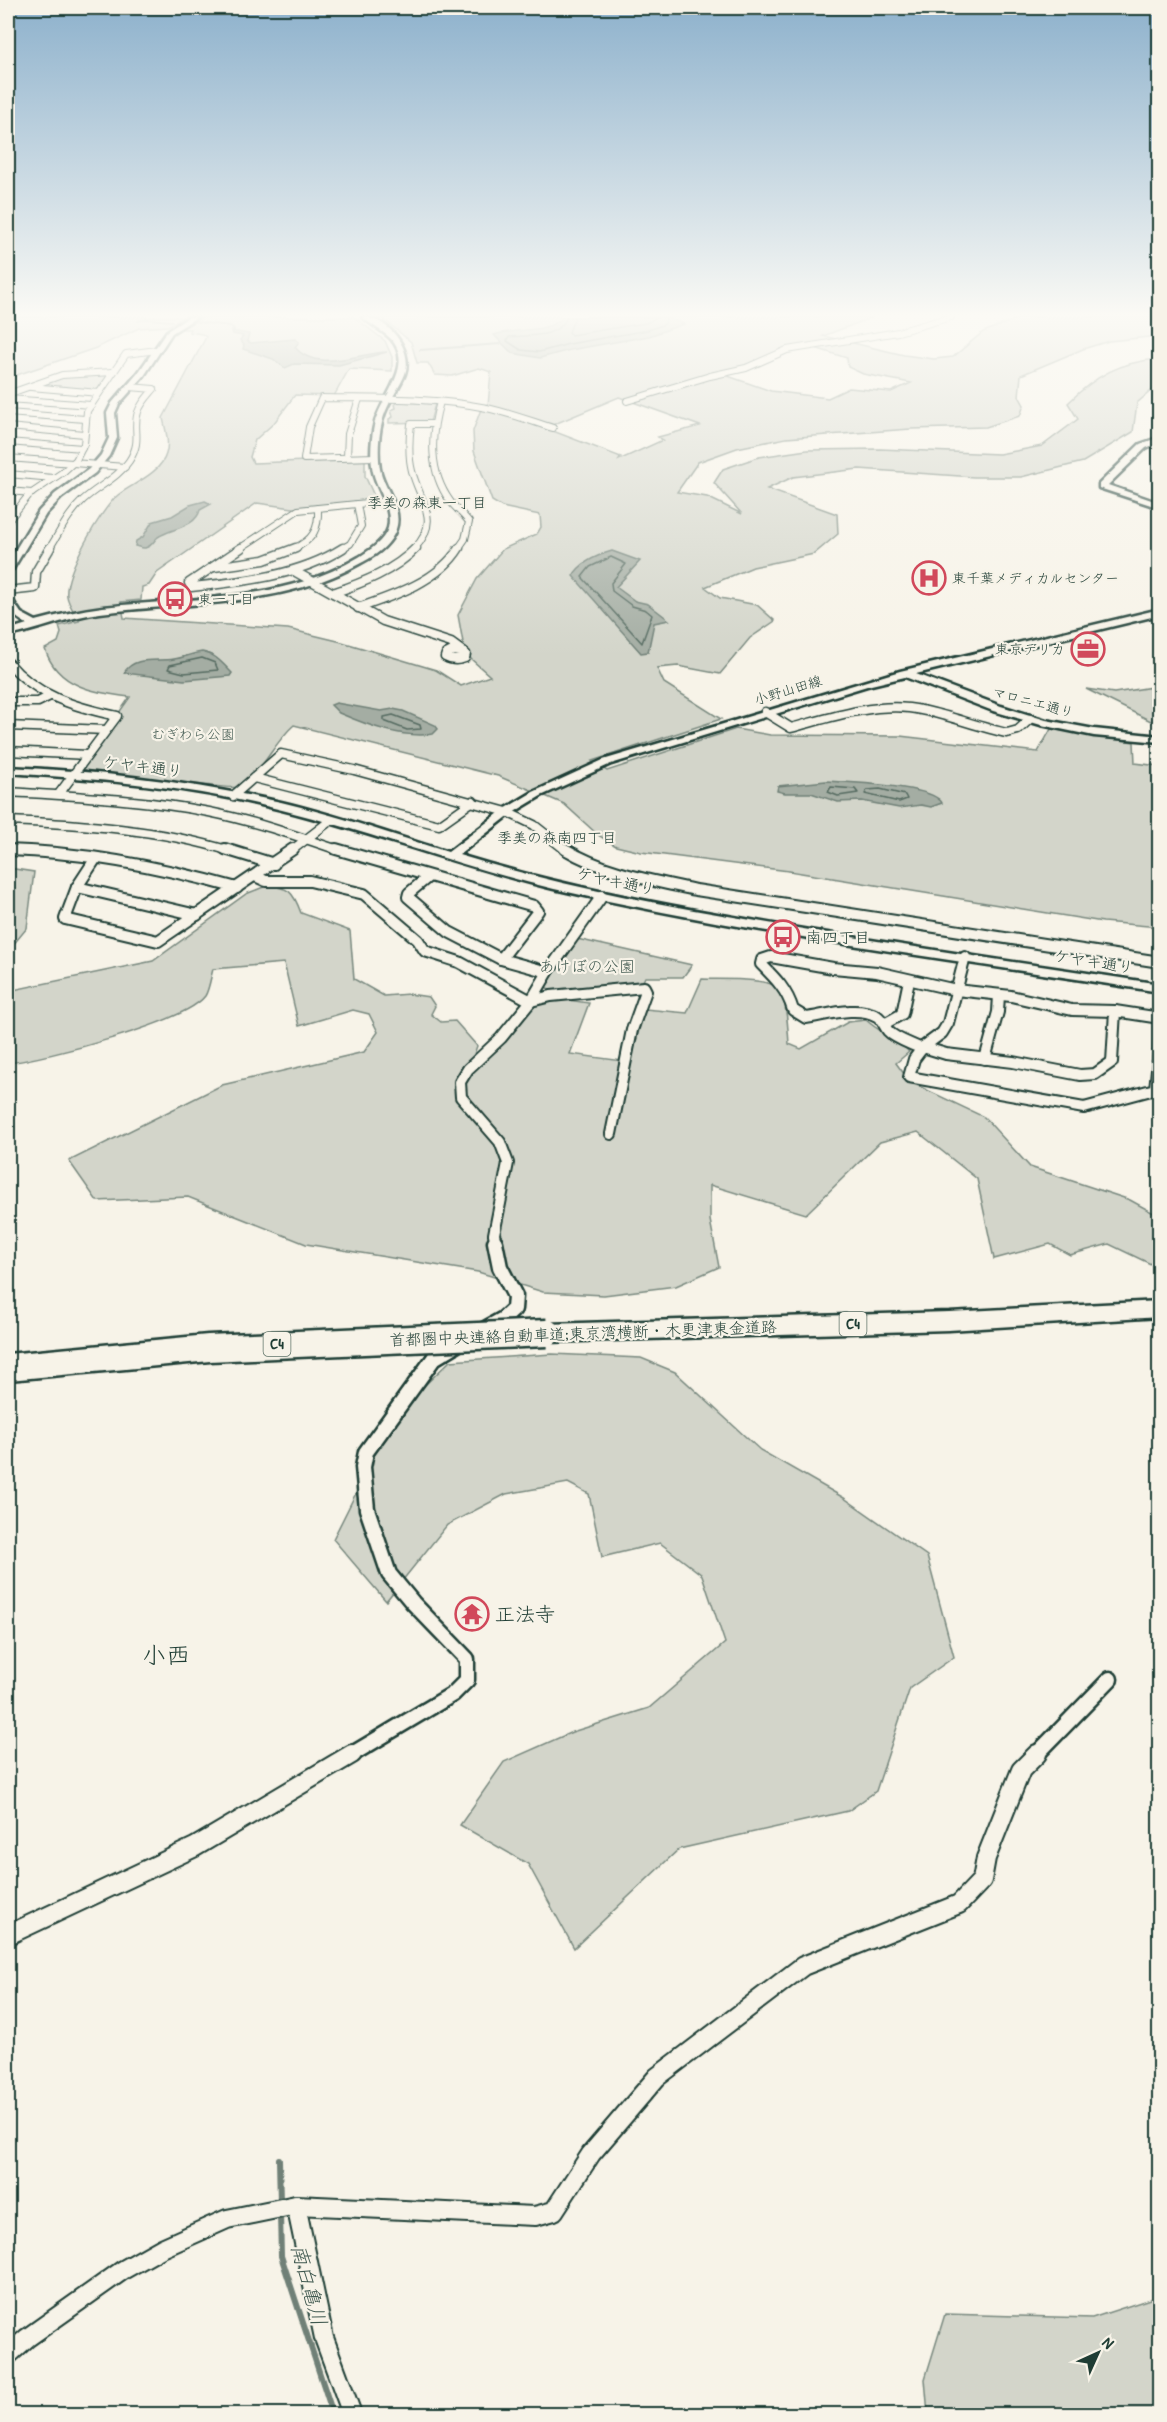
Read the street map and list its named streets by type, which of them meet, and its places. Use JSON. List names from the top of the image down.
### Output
{
  "streets": {
    "highway": ["C4", "首都圏中央連絡自動車道;東京湾横断・木更津東金道路"],
    "street": ["小野山田線", "マロニエ通り", "ケヤキ通り"]
  },
  "crossings": [
    ["小野山田線", "マロニエ通り"],
    ["小野山田線", "ケヤキ通り"]
  ],
  "districts": ["季美の森東一丁目", "季美の森南四丁目", "小西"],
  "water": ["南白亀川"],
  "parks": ["むぎわら公園", "あけぼの公園"],
  "places": {
    "hospital": ["東千葉メディカルセンター"],
    "bus stop": ["東一丁目", "南四丁目"],
    "office": ["東京デリカ"],
    "temple": ["正法寺"]
  },
  "north": "top right"
}
